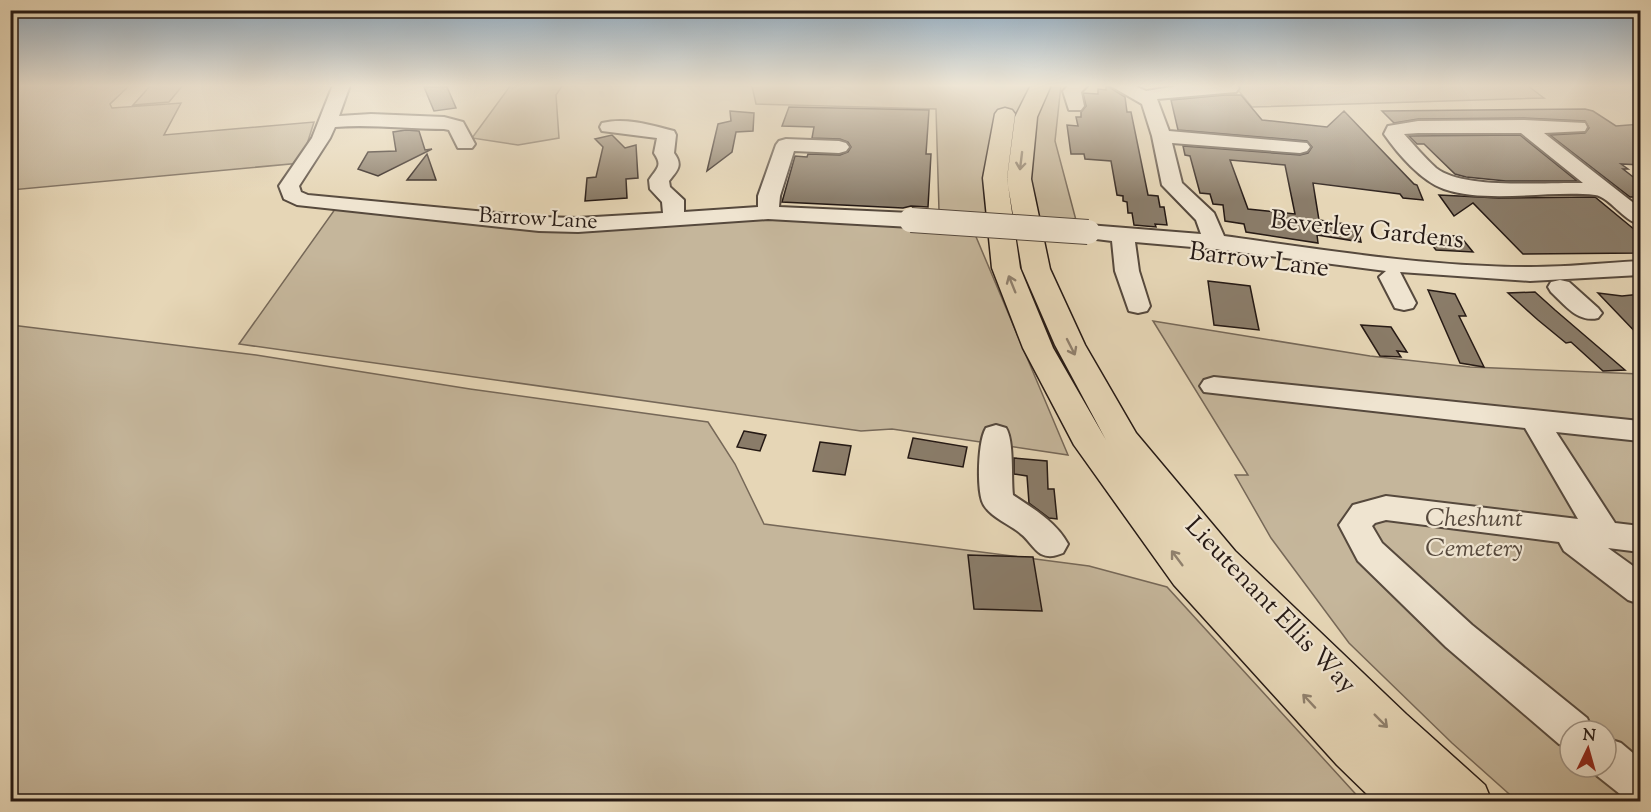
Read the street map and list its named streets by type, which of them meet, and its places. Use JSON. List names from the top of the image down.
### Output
{
  "streets": {
    "main road": ["Lieutenant Ellis Way"],
    "street": ["Barrow Lane", "Beverley Gardens"]
  },
  "crossings": [
    ["Barrow Lane", "Beverley Gardens"]
  ],
  "parks": ["Cheshunt Cemetery"],
  "north": "top"
}
